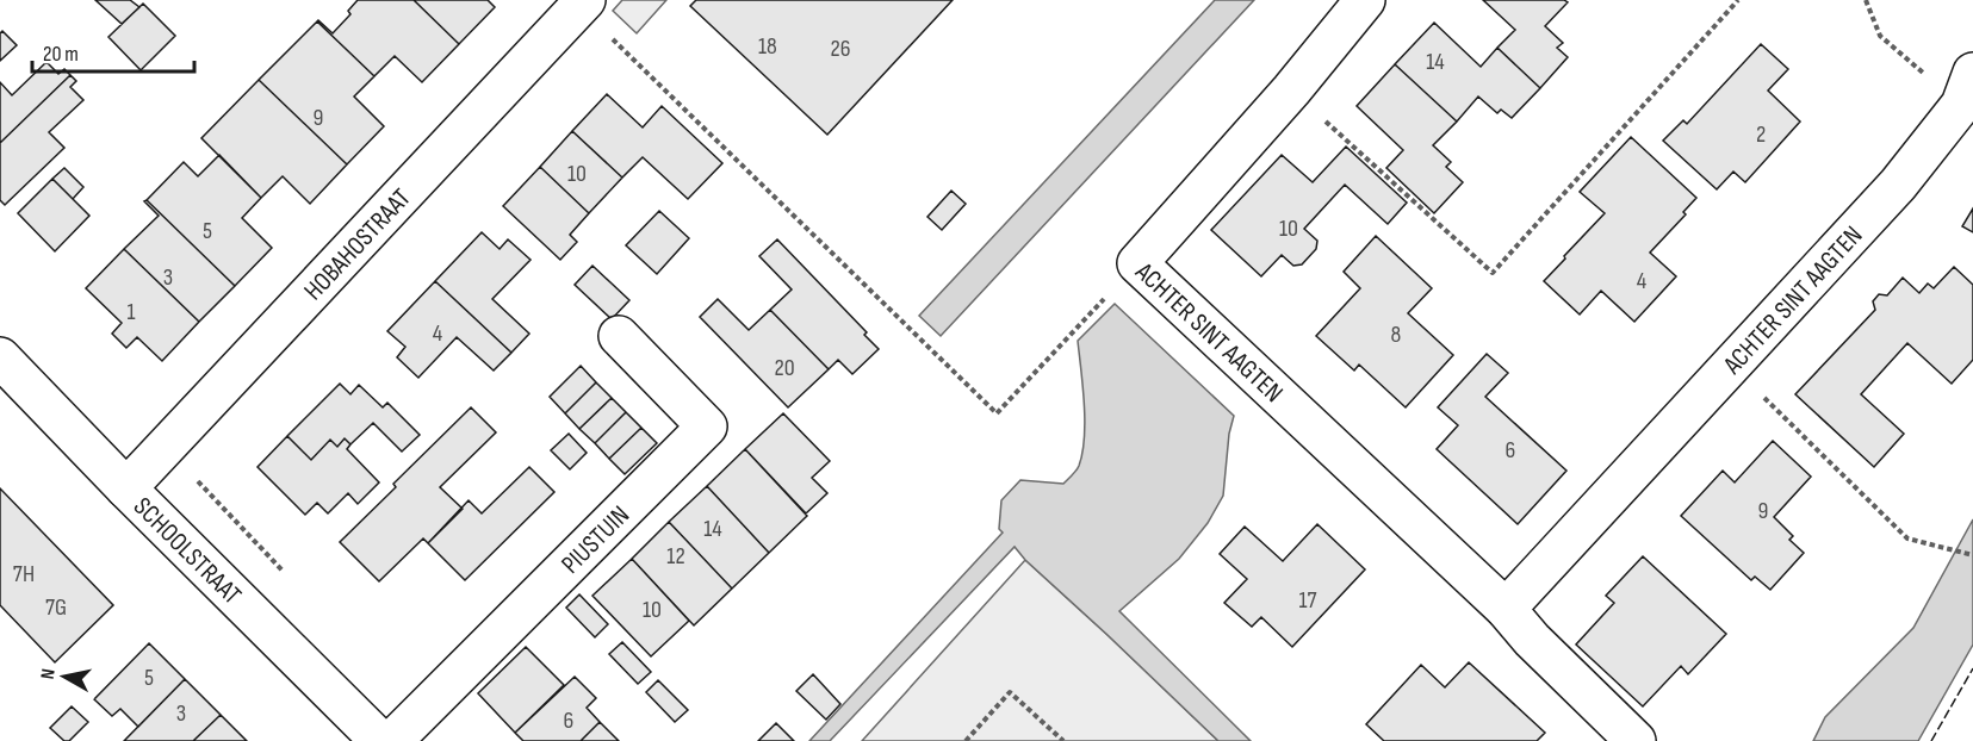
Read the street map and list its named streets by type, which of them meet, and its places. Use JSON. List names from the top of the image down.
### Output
{
  "streets": {
    "street": [
      "HOBAHOSTRAAT",
      "ACHTER SINT AAGTEN",
      "PIUSTUIN",
      "SCHOOLSTRAAT"
    ]
  },
  "crossings": [
    ["HOBAHOSTRAAT", "SCHOOLSTRAAT"]
  ],
  "house_numbers": [
    "18",
    "26",
    "14",
    "9",
    "2",
    "10",
    "10",
    "5",
    "3",
    "4",
    "1",
    "4",
    "8",
    "20",
    "6",
    "9",
    "14",
    "12",
    "7H",
    "17",
    "7G",
    "10",
    "5",
    "3",
    "6"
  ],
  "scale_bar": "20 m",
  "north": "left"
}
